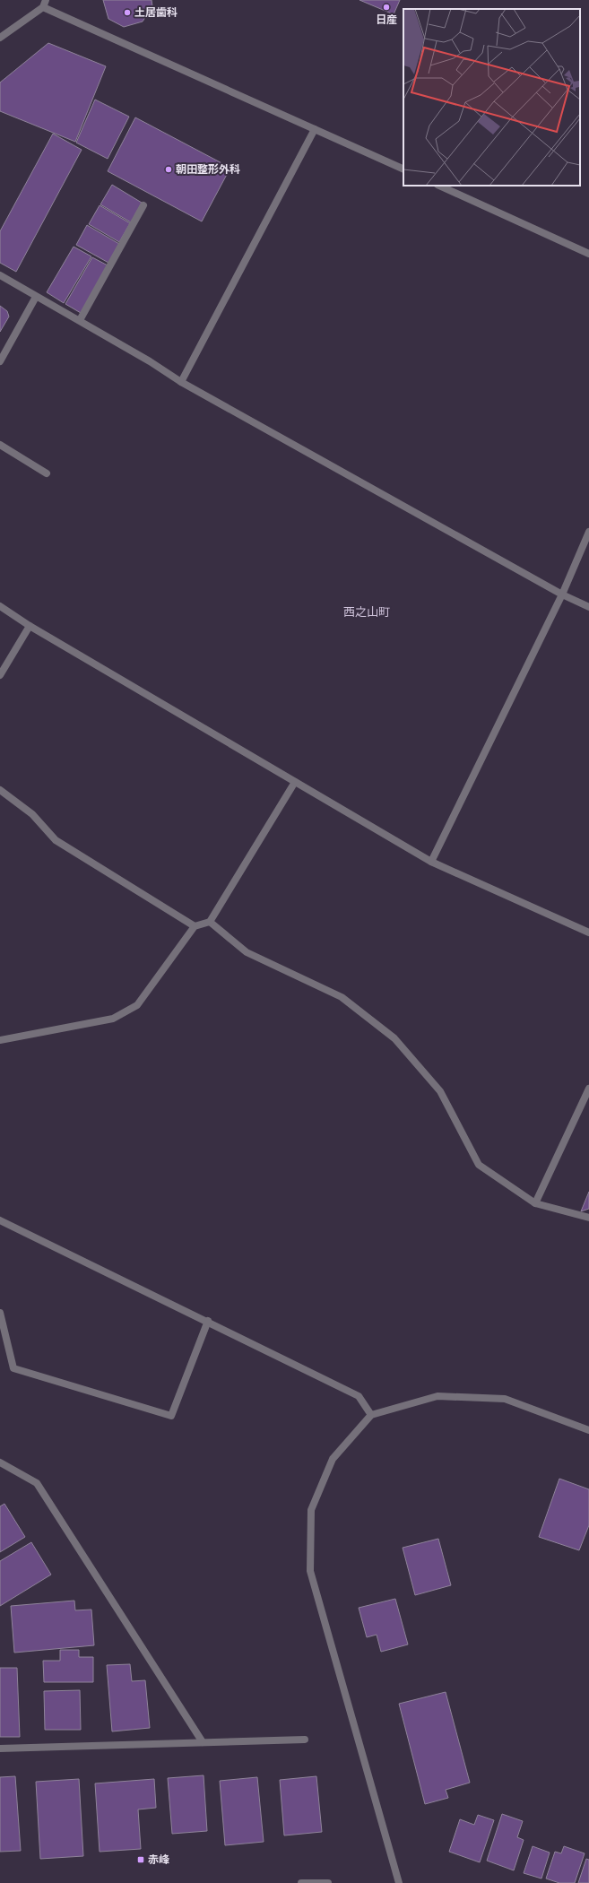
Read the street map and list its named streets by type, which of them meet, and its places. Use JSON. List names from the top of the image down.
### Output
{
  "districts": ["西之山町"],
  "places": {
    "other": ["日産", "土居歯科", "朝田整形外科"],
    "transit": ["赤峰"]
  }
}
